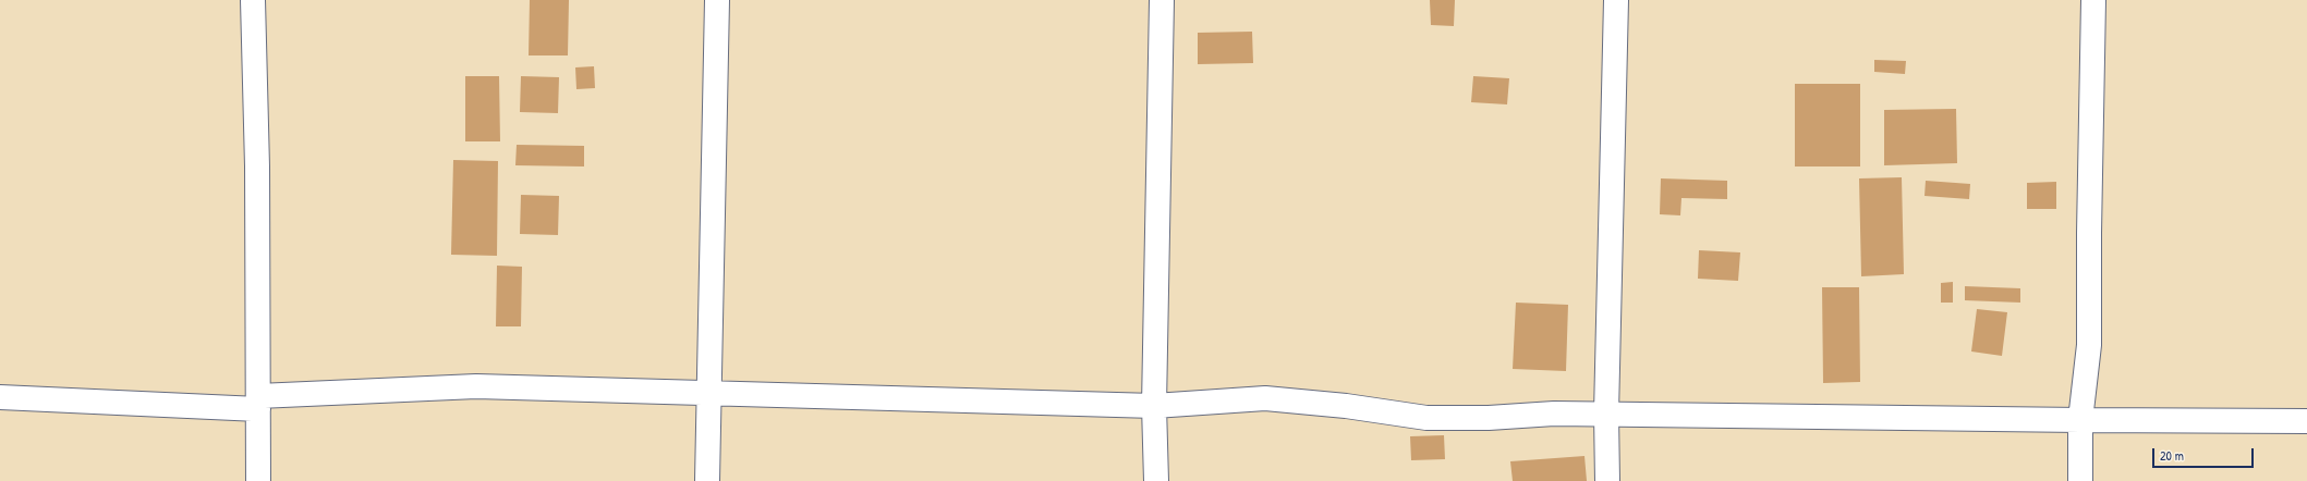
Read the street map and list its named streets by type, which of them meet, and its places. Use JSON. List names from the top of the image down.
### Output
{
  "scale_bar": "20 m"
}
